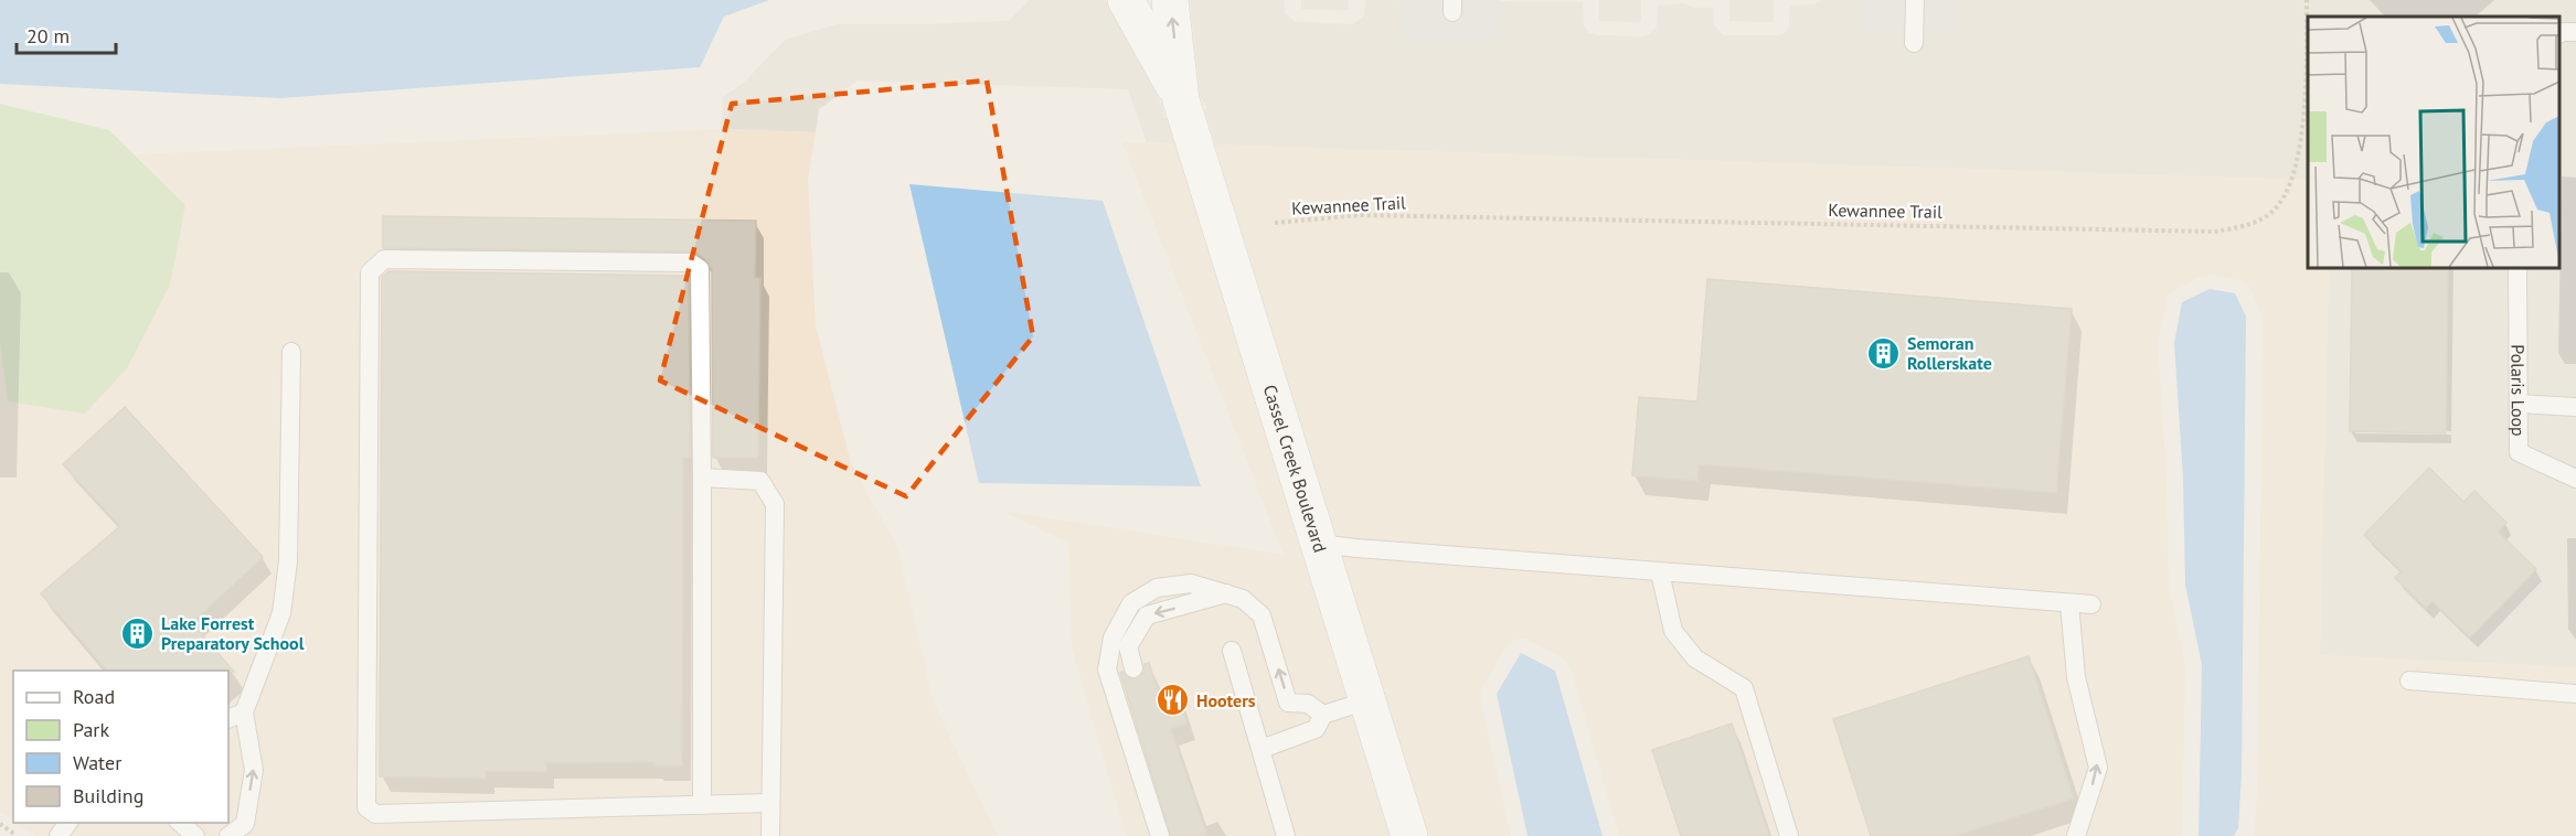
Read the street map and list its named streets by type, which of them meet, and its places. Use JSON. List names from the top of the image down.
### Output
{
  "streets": {
    "street": ["Cassel Creek Boulevard"],
    "lane": ["Polaris Loop"],
    "path": ["Kewannee Trail"]
  },
  "places": {
    "building": ["Semoran Rollerskate", "Lake Forrest Preparatory School"],
    "restaurant": ["Hooters"]
  },
  "legend": [
    "Road",
    "Park",
    "Water",
    "Building"
  ],
  "scale_bar": "20 m"
}
